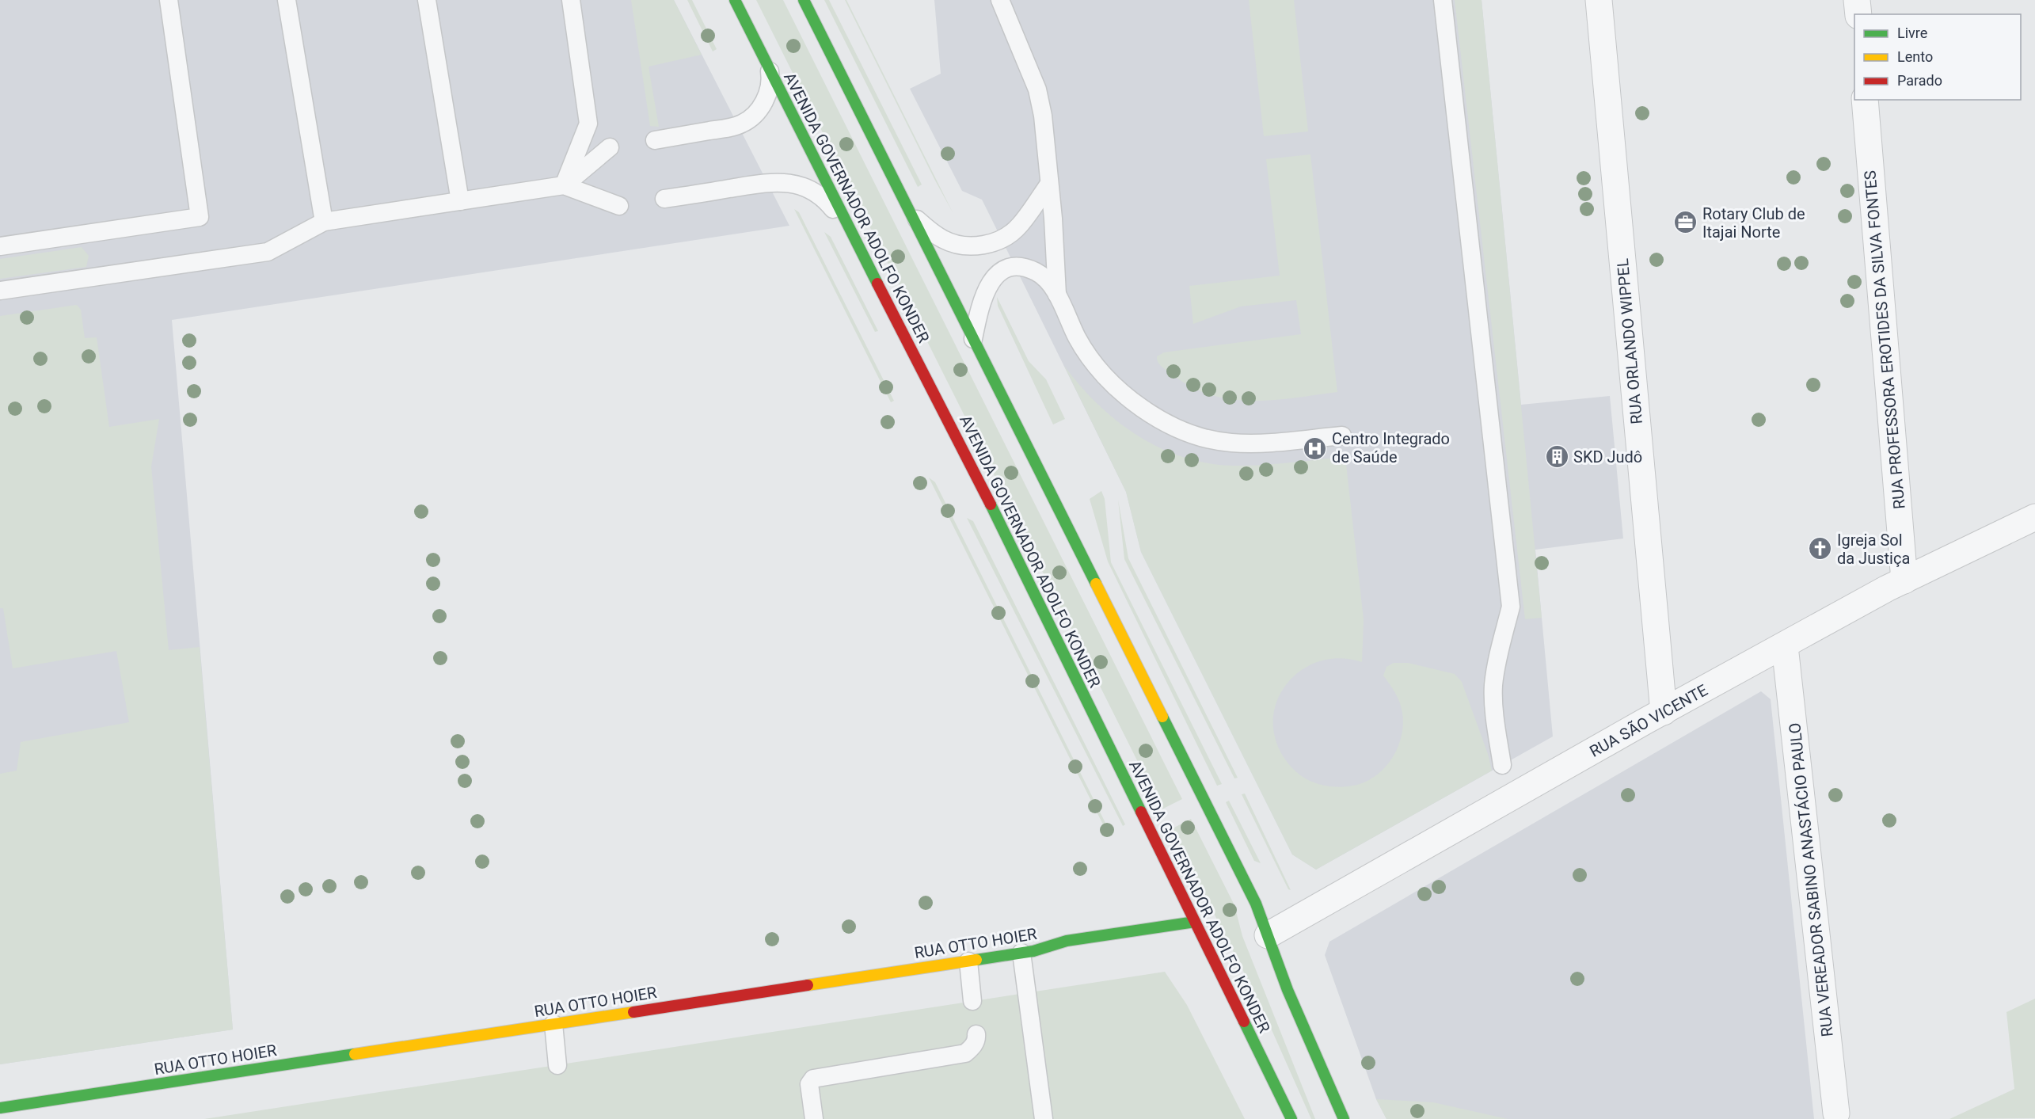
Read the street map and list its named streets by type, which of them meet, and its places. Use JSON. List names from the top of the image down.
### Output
{
  "streets": {
    "main road": ["AVENIDA GOVERNADOR ADOLFO KONDER", "RUA OTTO HOIER"],
    "street": [
      "RUA PROFESSORA EROTIDES DA SILVA FONTES",
      "RUA ORLANDO WIPPEL",
      "RUA SÃO VICENTE",
      "RUA VEREADOR SABINO ANASTÁCIO PAULO"
    ]
  },
  "crossings": [
    ["AVENIDA GOVERNADOR ADOLFO KONDER", "RUA OTTO HOIER"],
    ["RUA PROFESSORA EROTIDES DA SILVA FONTES", "RUA SÃO VICENTE"],
    ["RUA ORLANDO WIPPEL", "RUA SÃO VICENTE"],
    ["RUA SÃO VICENTE", "RUA VEREADOR SABINO ANASTÁCIO PAULO"]
  ],
  "places": {
    "office": ["Rotary Club de Itajai Norte"],
    "hospital": ["Centro Integrado de Saúde"],
    "building": ["SKD Judô"],
    "church": ["Igreja Sol da Justiça"]
  },
  "legend": ["Livre", "Lento", "Parado"]
}
